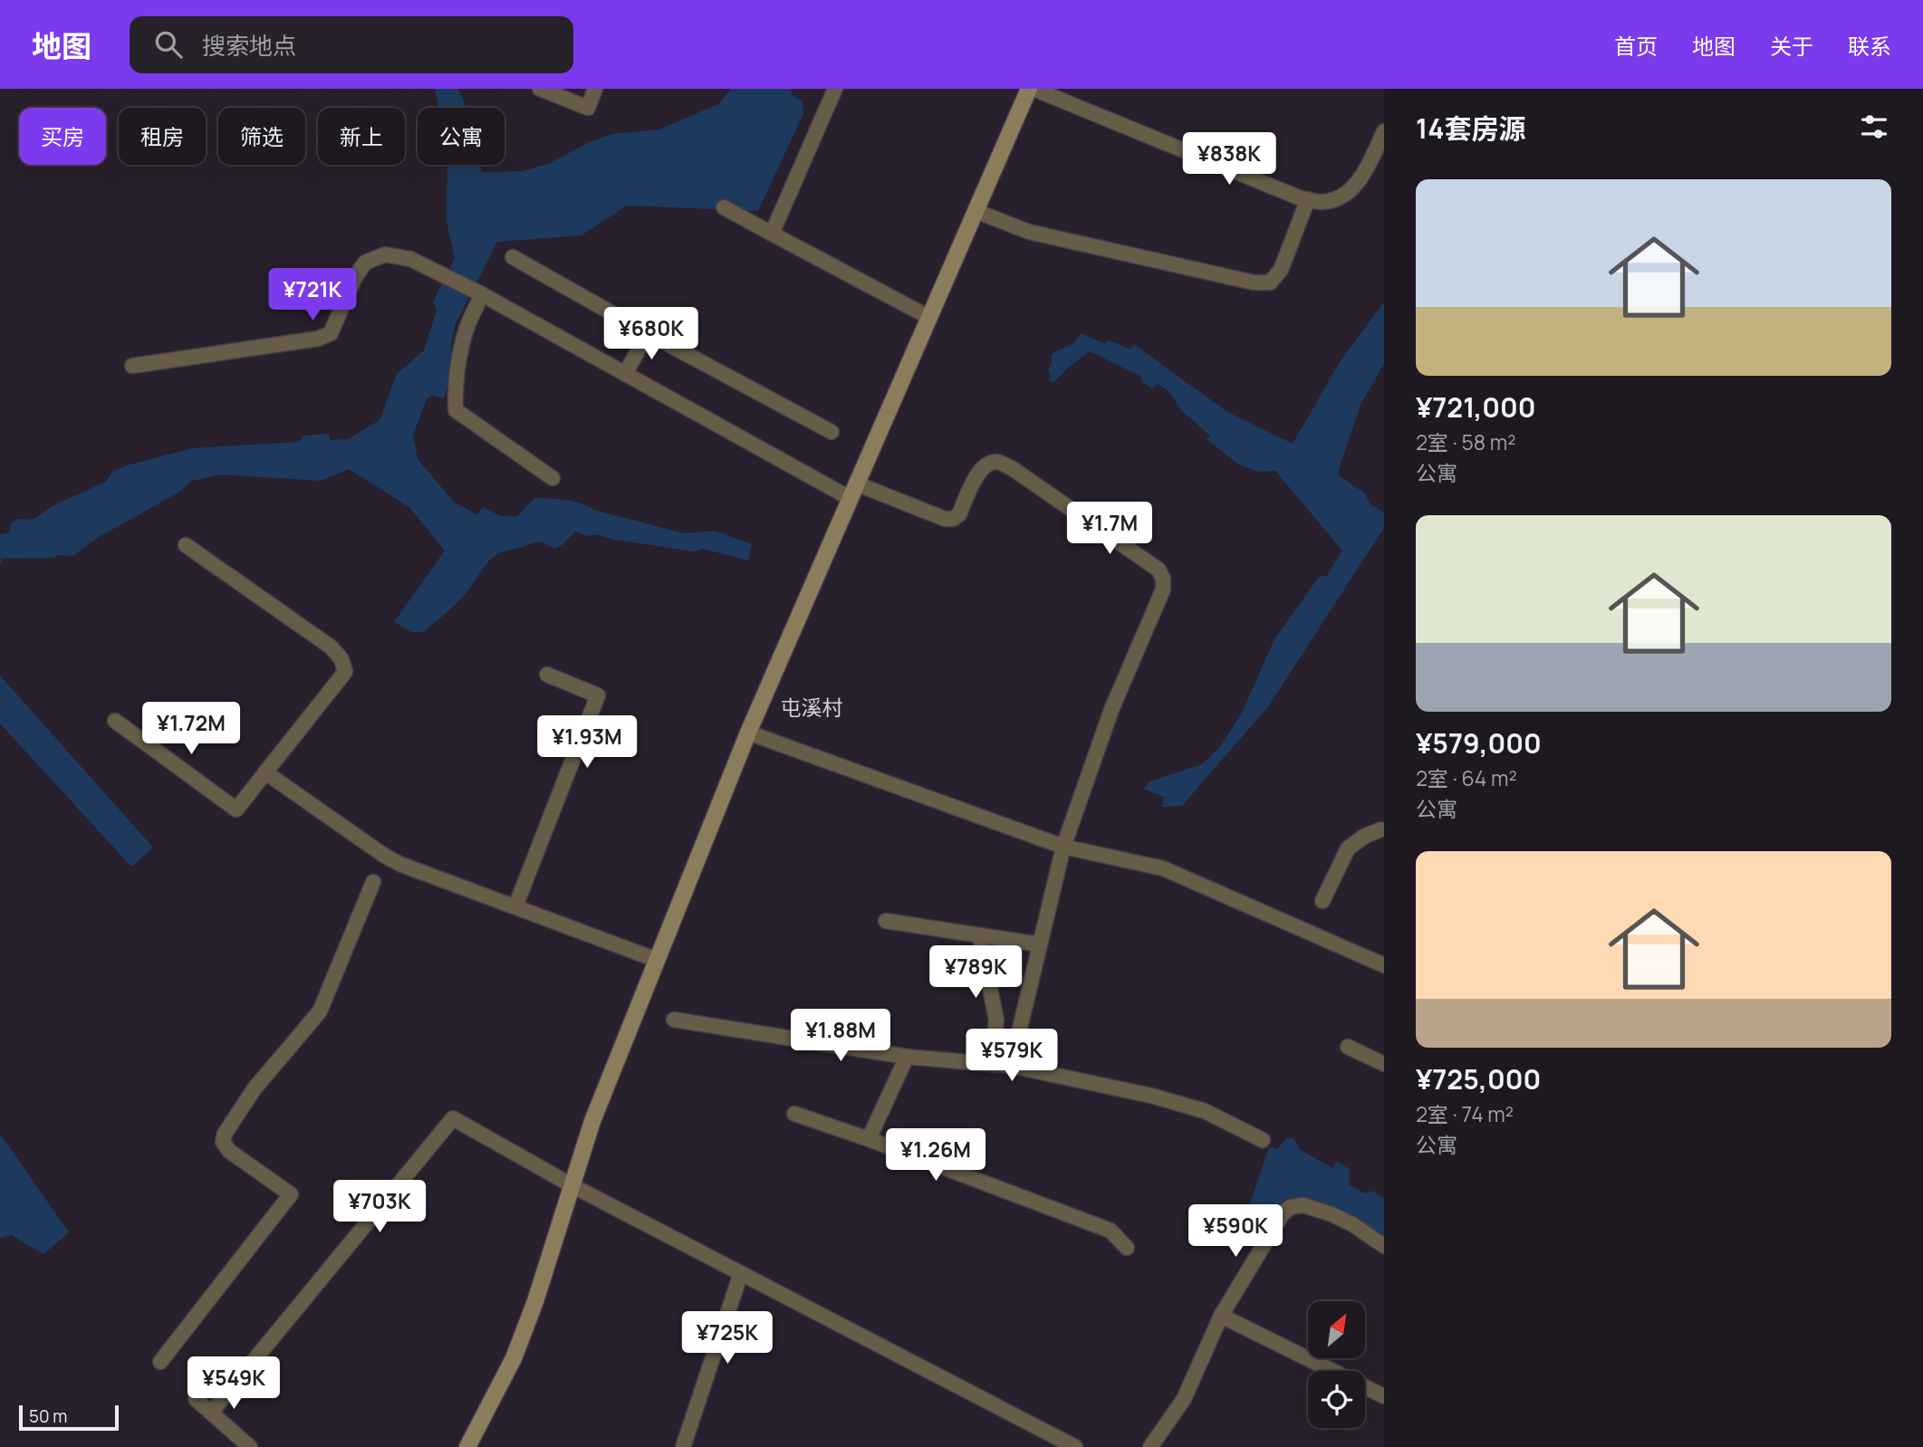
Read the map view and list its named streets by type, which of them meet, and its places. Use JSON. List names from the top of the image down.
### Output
{
  "districts": ["屯溪村"],
  "scale_bar": "50 m",
  "north": "top right",
  "page": {
    "header": "地图",
    "search": "搜索地点",
    "nav": [
      "首页",
      "地图",
      "关于",
      "联系"
    ],
    "heading": "14套房源",
    "chip": [
      "买房",
      "租房",
      "筛选",
      "新上",
      "公寓"
    ],
    "price": [
      "¥838K",
      "¥721K",
      "¥680K",
      "¥1.7M",
      "¥1.72M",
      "¥1.93M",
      "¥789K",
      "¥1.88M",
      "¥579K",
      "¥1.26M",
      "¥703K",
      "¥590K",
      "¥725K",
      "¥549K"
    ],
    "list": [
      {
        "name": "¥721,000",
        "note": "2室 · 58 m² · 公寓"
      },
      {
        "name": "¥579,000",
        "note": "2室 · 64 m² · 公寓"
      },
      {
        "name": "¥725,000",
        "note": "2室 · 74 m² · 公寓"
      }
    ],
    "scale": "50 m"
  }
}
